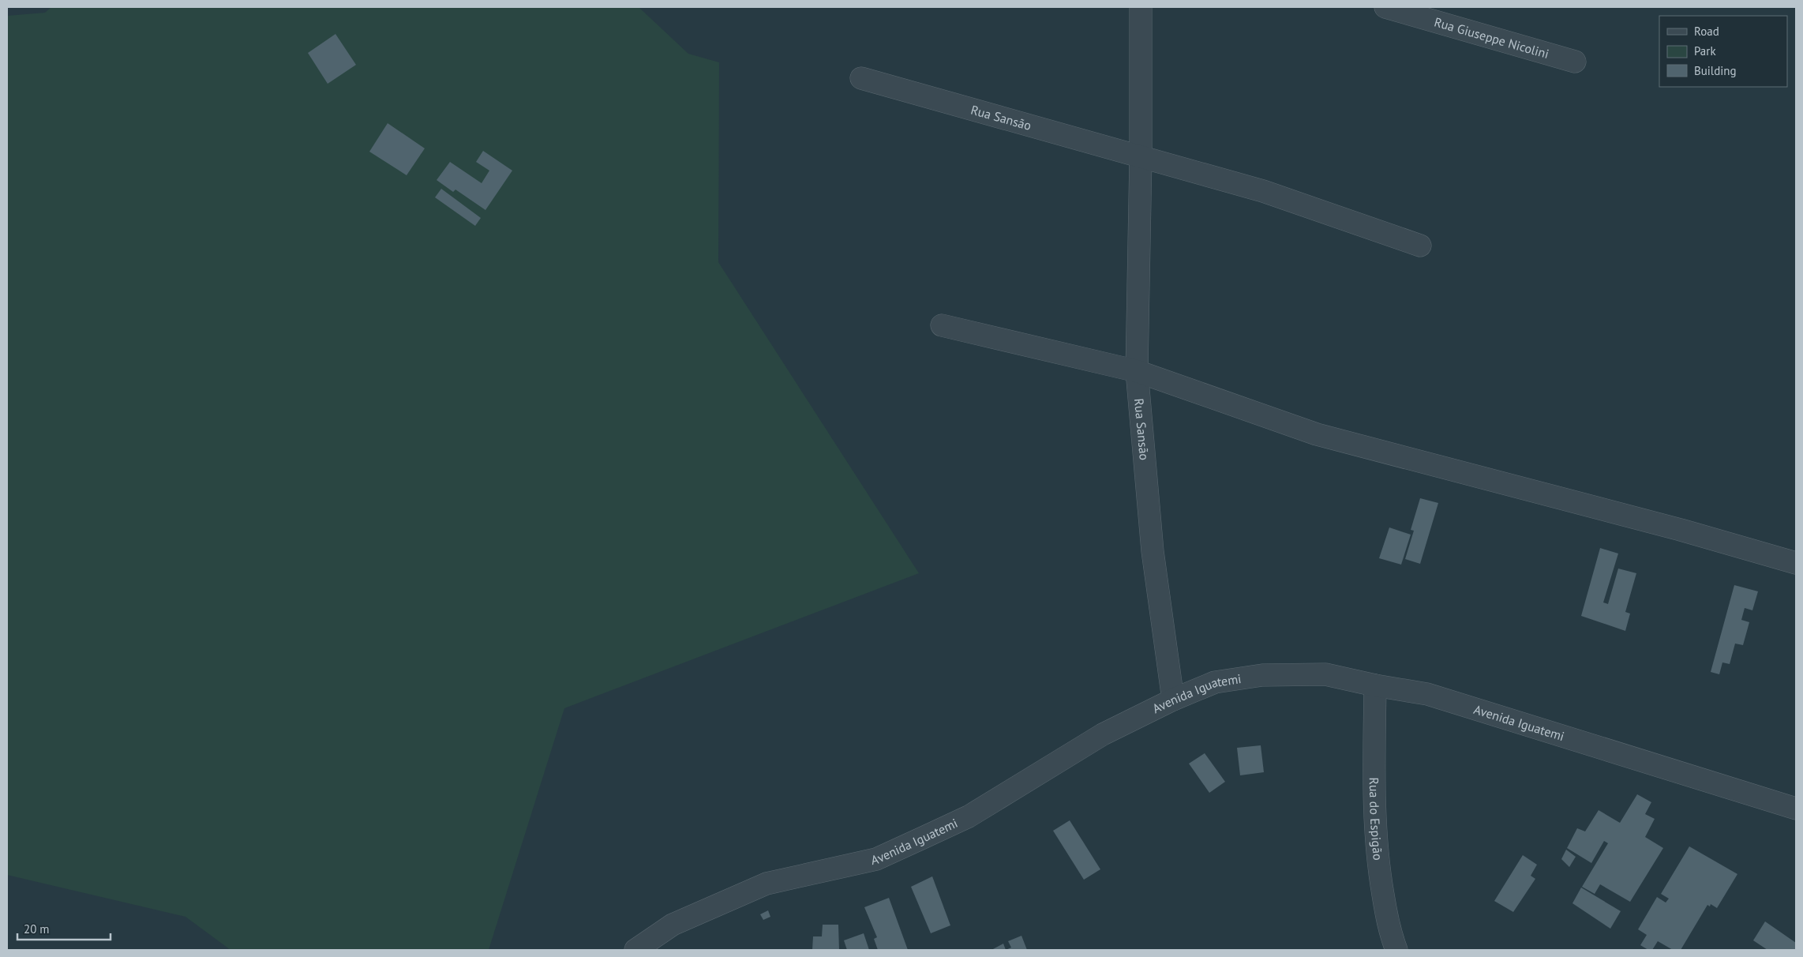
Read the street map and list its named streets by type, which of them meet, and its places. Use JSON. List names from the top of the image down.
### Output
{
  "streets": {
    "street": [
      "Rua Giuseppe Nicolini",
      "Rua Sansão",
      "Avenida Iguatemi",
      "Rua do Espigão"
    ]
  },
  "crossings": [
    ["Rua Sansão", "Avenida Iguatemi"],
    ["Avenida Iguatemi", "Rua do Espigão"]
  ],
  "legend": ["Road", "Park", "Building"],
  "scale_bar": "20 m"
}
